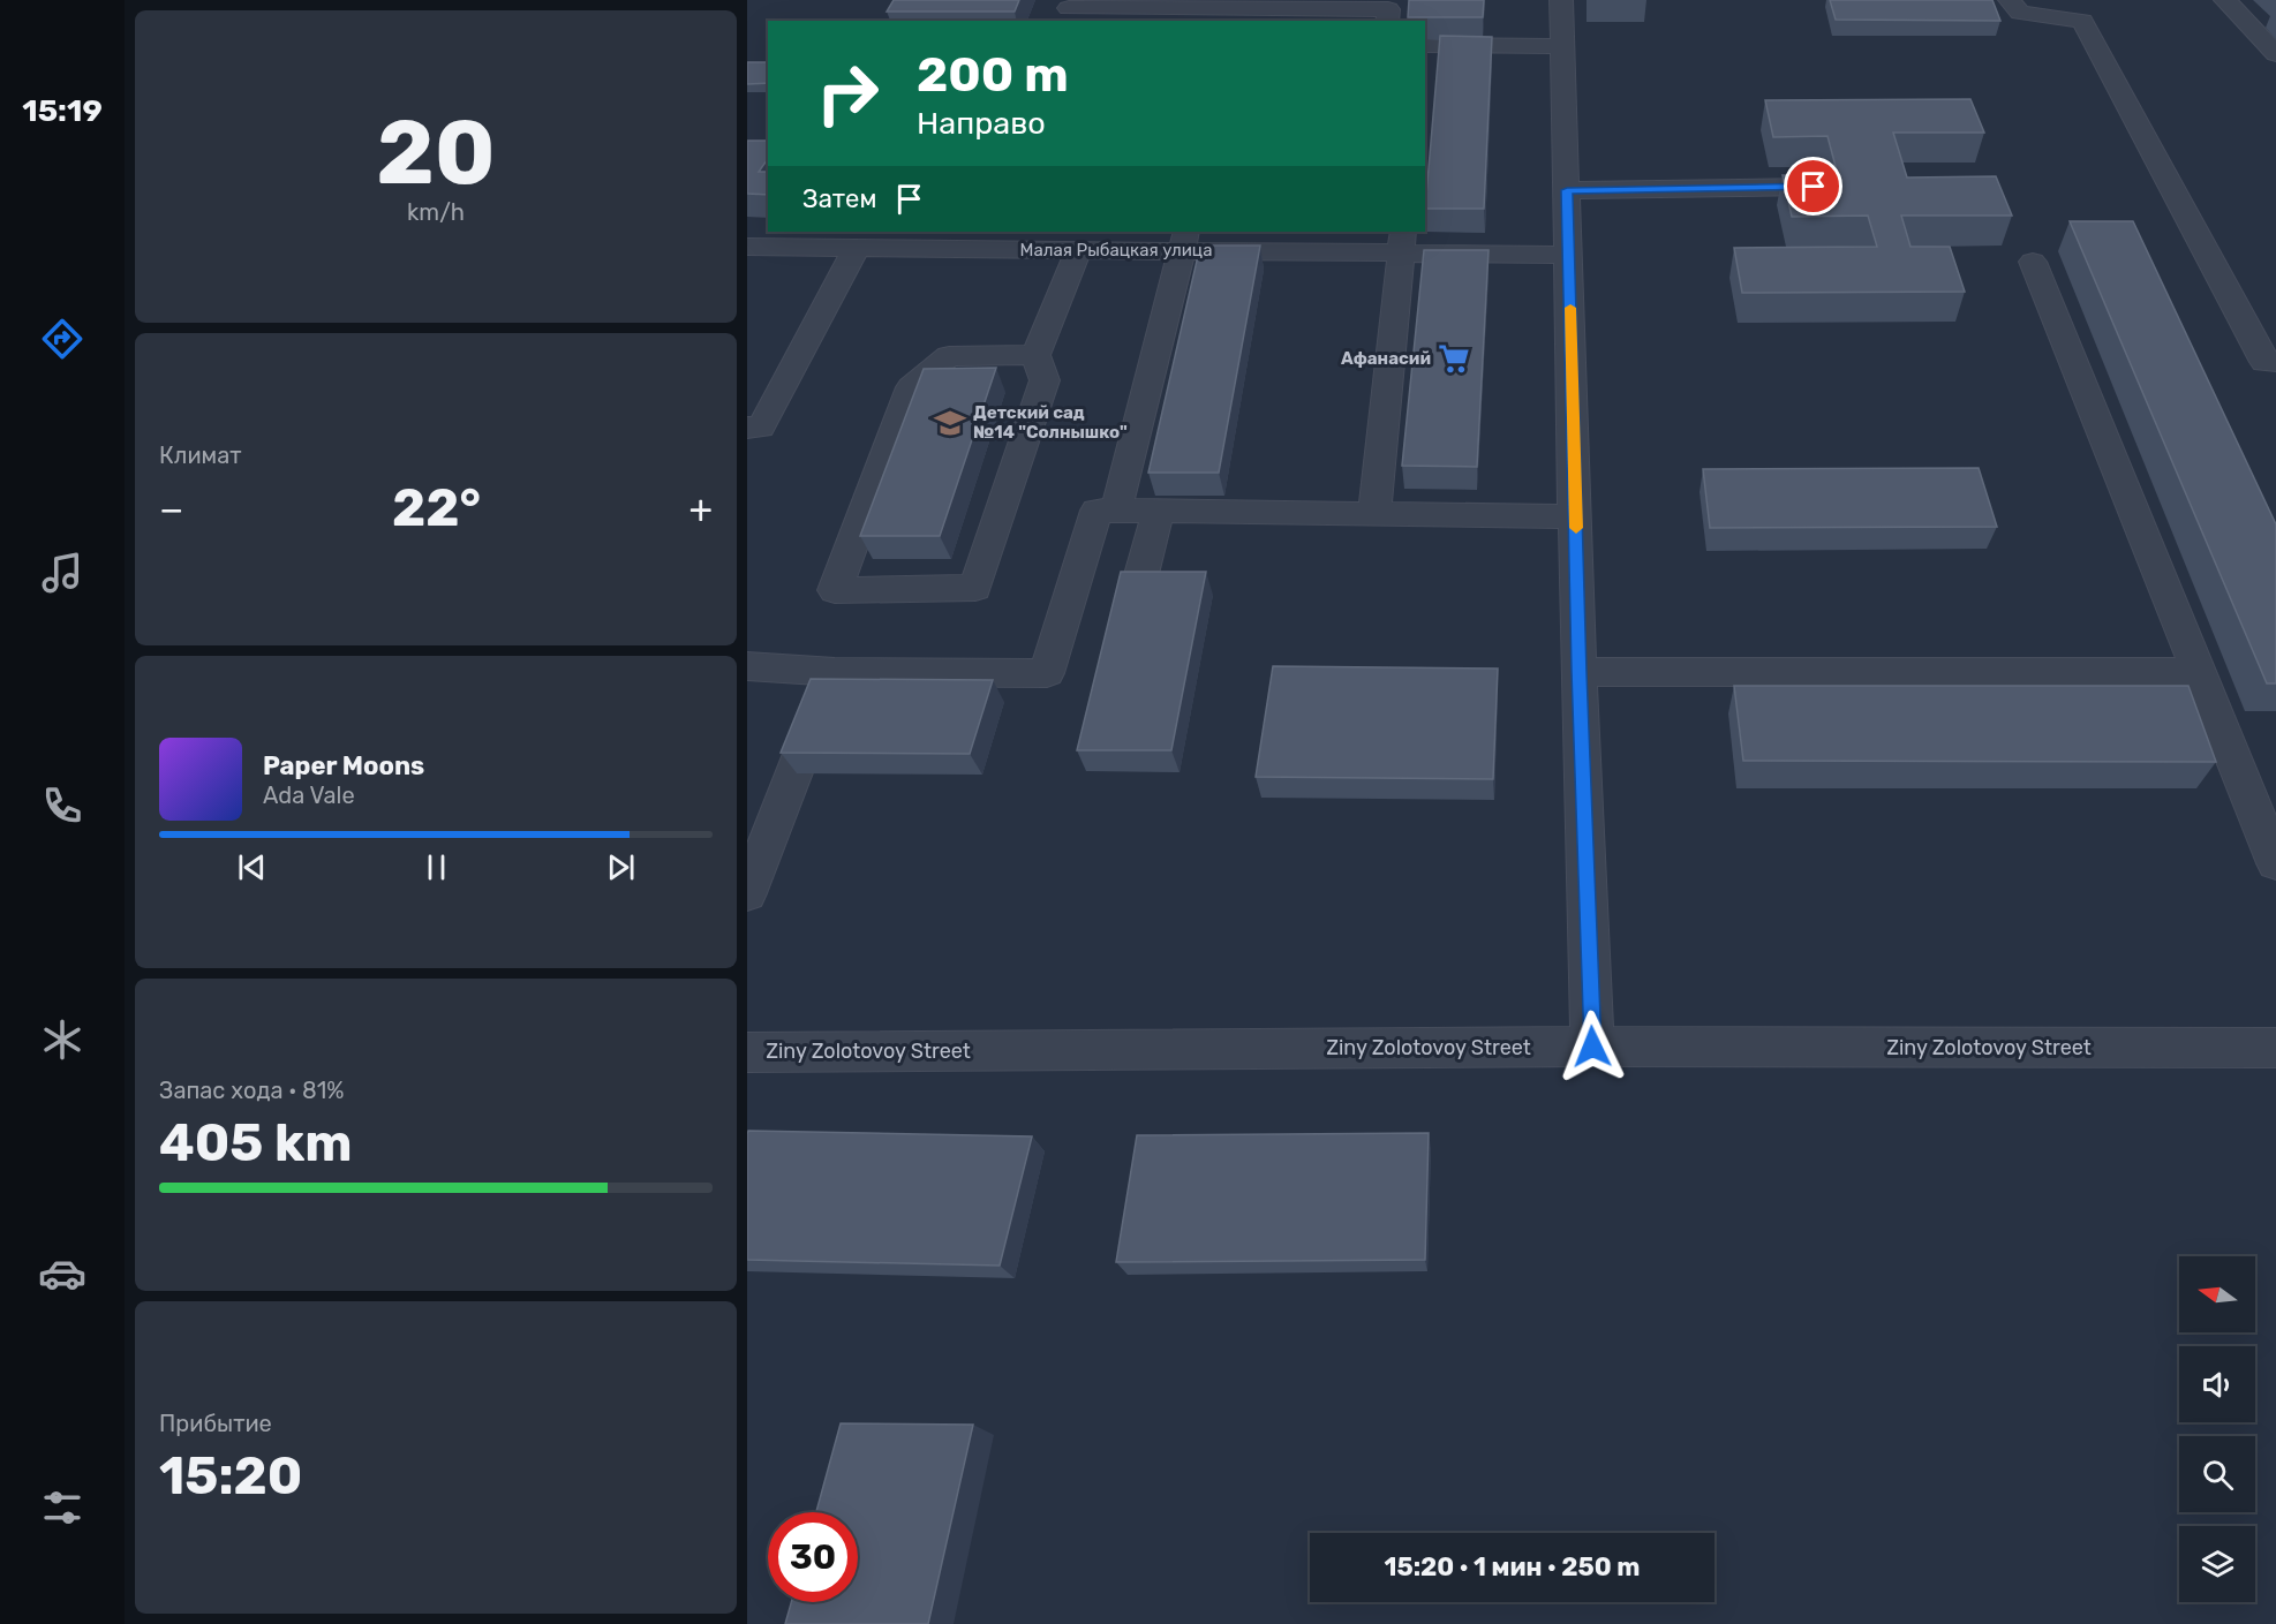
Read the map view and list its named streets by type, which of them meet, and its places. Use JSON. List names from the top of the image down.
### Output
{
  "streets": {
    "street": ["Малая Рыбацкая улица", "Ziny Zolotovoy Street"]
  },
  "places": {
    "supermarket": ["Афанасий"],
    "school or university": ["Детский сад №14 \"Солнышко\""]
  },
  "north": "left",
  "page": {
    "tabs": "15:19",
    "tile": [
      ["20", "km/h"],
      "Климат",
      ["Запас хода · 81%", "405 km"],
      ["Прибытие", "15:20"]
    ],
    "turn": ["200 m", "Направо"],
    "then": "Затем",
    "heat": ["−", "22°", "+"],
    "song": ["Paper Moons", "Ada Vale"],
    "limit": "30",
    "trip": "15:20 · 1 мин · 250 m"
  }
}
